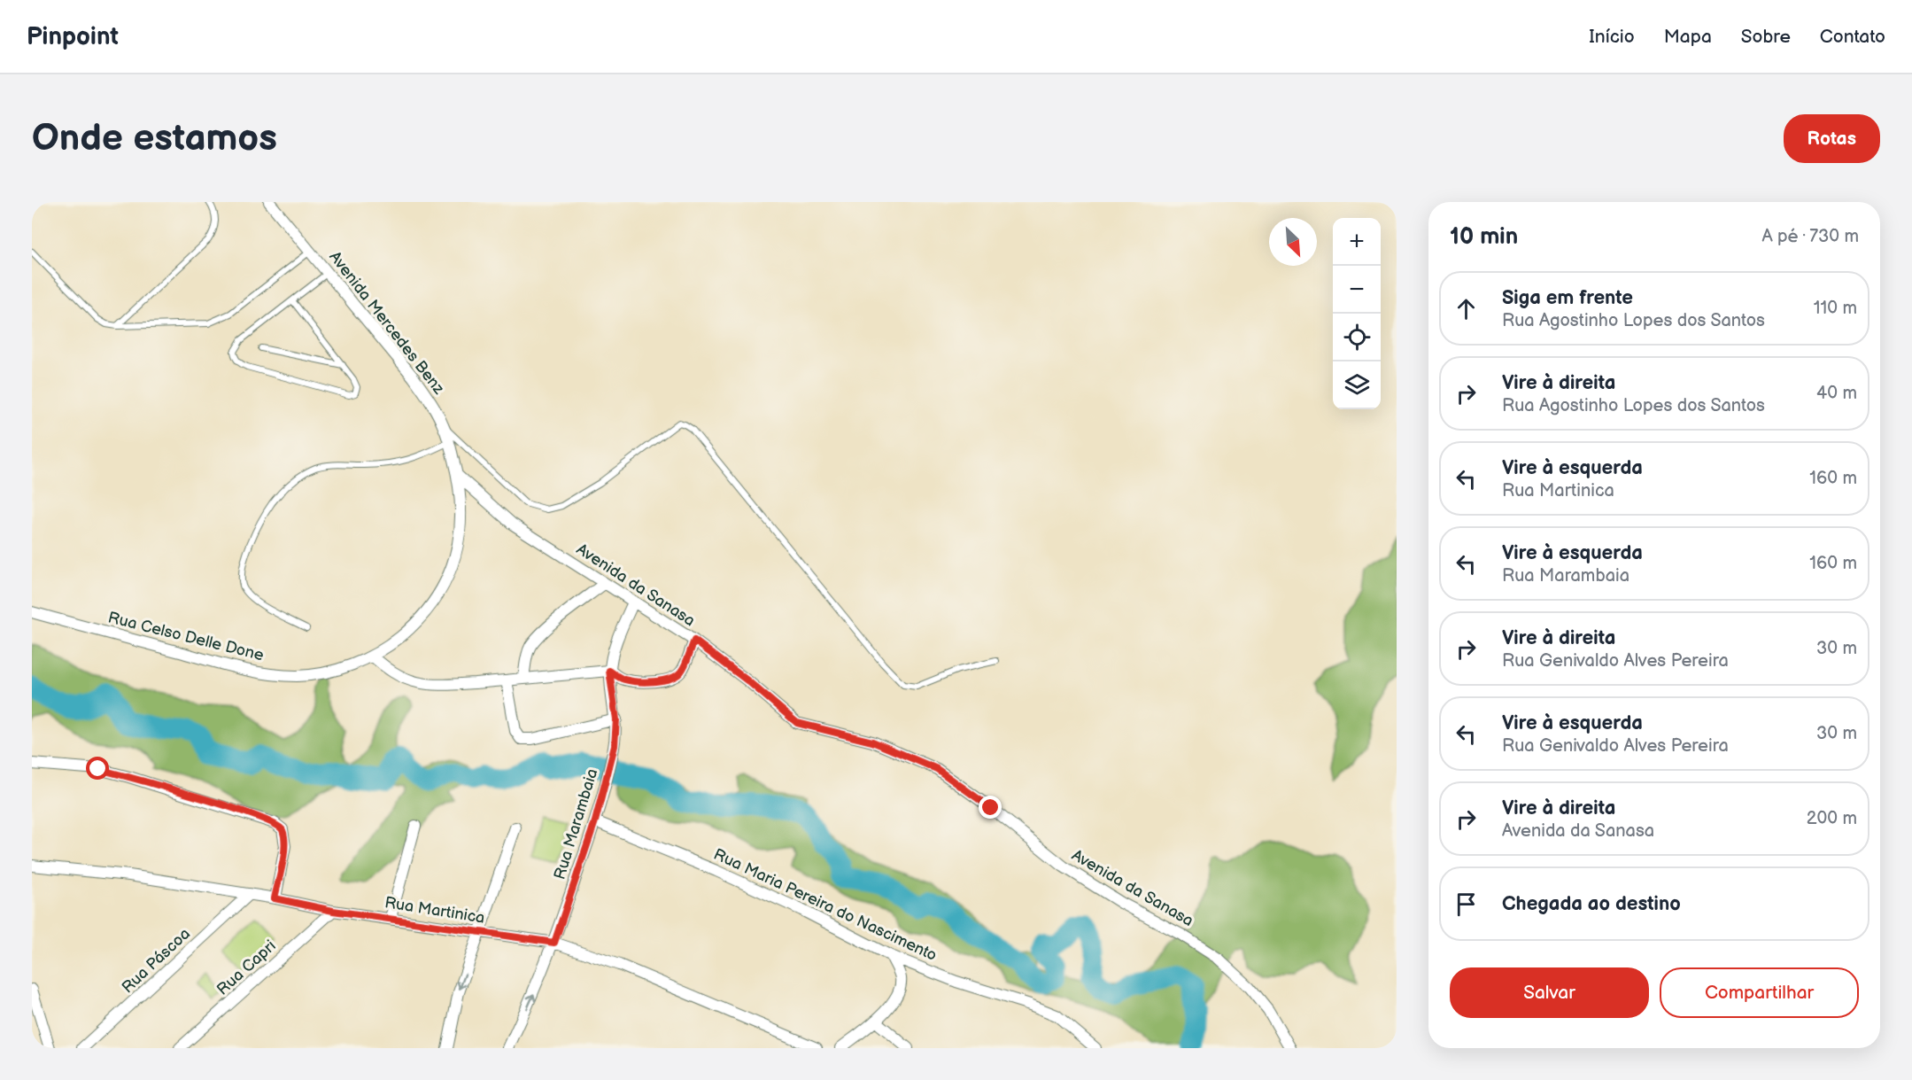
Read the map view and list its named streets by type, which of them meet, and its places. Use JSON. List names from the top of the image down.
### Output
{
  "streets": {
    "street": [
      "Avenida Mercedes Benz",
      "Avenida da Sanasa",
      "Rua Celso Delle Done",
      "Rua Marambaia",
      "Rua Maria Pereira do Nascimento",
      "Rua Martinica",
      "Rua Páscoa",
      "Rua Capri"
    ]
  },
  "crossings": [
    ["Avenida Mercedes Benz", "Avenida da Sanasa"],
    ["Avenida Mercedes Benz", "Rua Celso Delle Done"],
    ["Avenida da Sanasa", "Rua Celso Delle Done"],
    ["Avenida da Sanasa", "Rua Marambaia"],
    ["Rua Marambaia", "Rua Maria Pereira do Nascimento"],
    ["Rua Marambaia", "Rua Martinica"],
    ["Rua Martinica", "Rua Páscoa"],
    ["Rua Martinica", "Rua Capri"]
  ],
  "north": "bottom right",
  "page": {
    "header": "Pinpoint",
    "nav": [
      "Início",
      "Mapa",
      "Sobre",
      "Contato"
    ],
    "buttons": [
      "Rotas",
      ["Salvar", "Compartilhar"]
    ],
    "title": "Onde estamos",
    "heading": ["10 min", "A pé · 730 m"],
    "map_buttons": ["+", "−"],
    "list": [
      ["Siga em frente", "Rua Agostinho Lopes dos Santos", "110 m"],
      ["Vire à direita", "Rua Agostinho Lopes dos Santos", "40 m"],
      ["Vire à esquerda", "Rua Martinica", "160 m"],
      ["Vire à esquerda", "Rua Marambaia", "160 m"],
      ["Vire à direita", "Rua Genivaldo Alves Pereira", "30 m"],
      ["Vire à esquerda", "Rua Genivaldo Alves Pereira", "30 m"],
      ["Vire à direita", "Avenida da Sanasa", "200 m"],
      "Chegada ao destino"
    ]
  }
}
